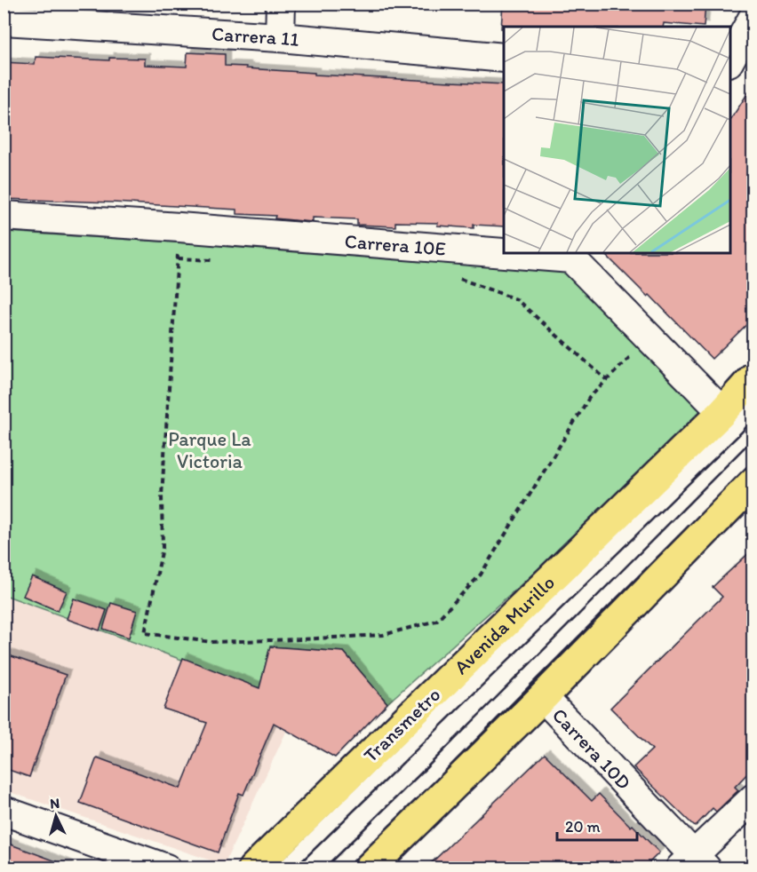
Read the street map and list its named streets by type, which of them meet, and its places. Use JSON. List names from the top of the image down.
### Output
{
  "streets": {
    "main road": ["Avenida Murillo"],
    "street": ["Carrera 11", "Carrera 10E", "Carrera 10D"],
    "lane": ["Transmetro"]
  },
  "crossings": [
    ["Carrera 10E", "Avenida Murillo"]
  ],
  "parks": ["Parque La Victoria"],
  "scale_bar": "20 m",
  "north": "top"
}
